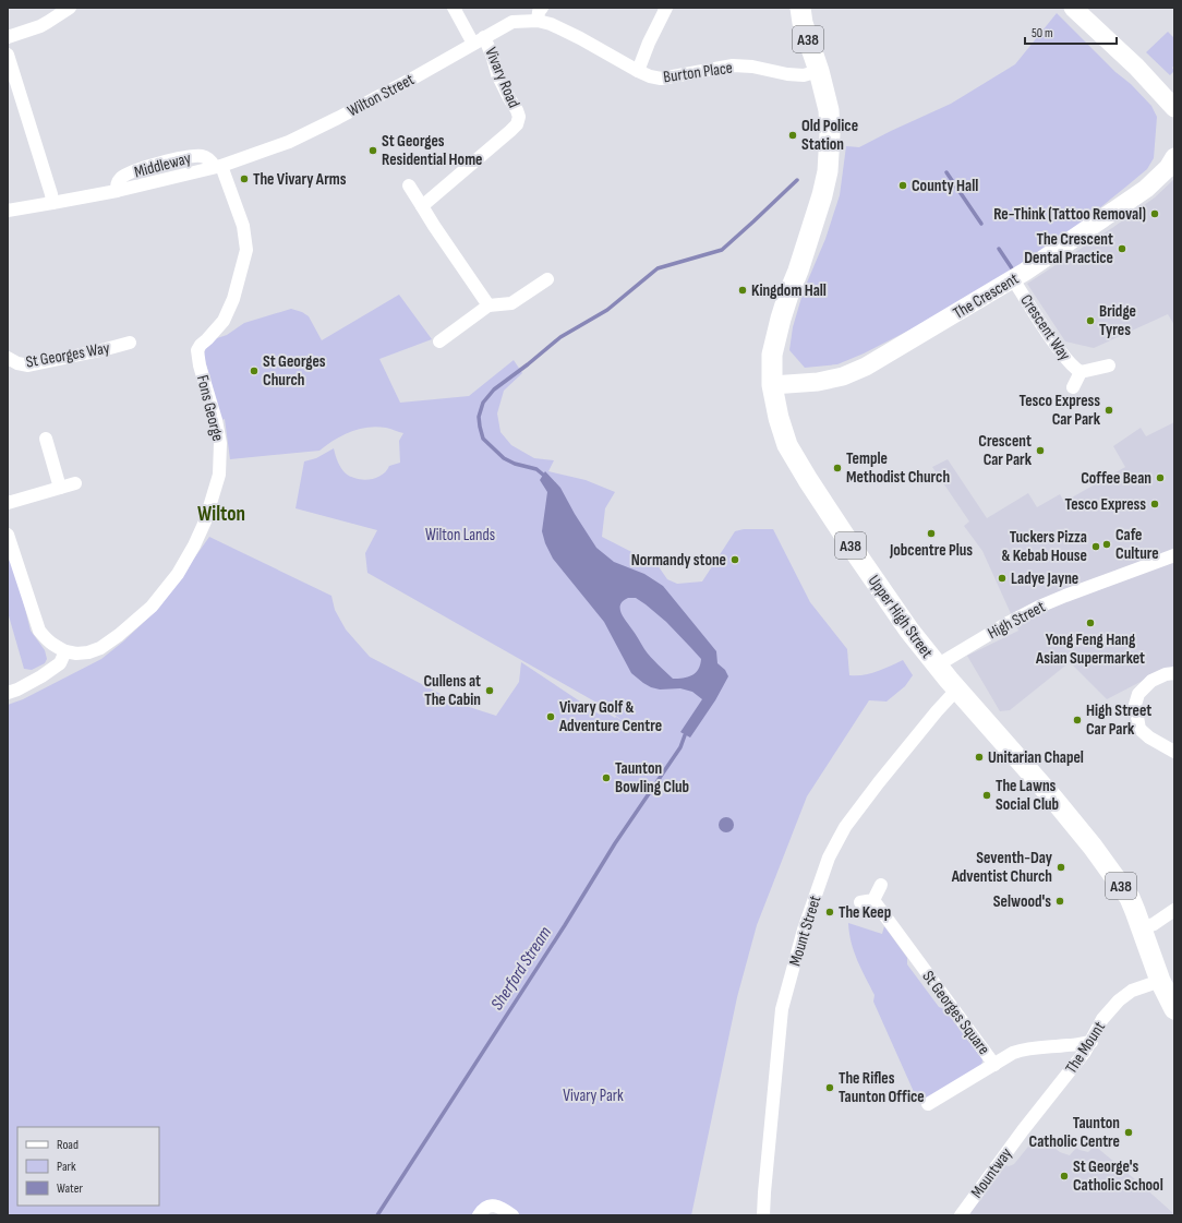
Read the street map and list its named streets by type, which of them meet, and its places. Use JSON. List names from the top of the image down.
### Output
{
  "streets": {
    "main road": ["A38", "Upper High Street"],
    "street": [
      "Burton Place",
      "Vivary Road",
      "Wilton Street",
      "Middleway",
      "The Crescent",
      "Crescent Way",
      "St Georges Way",
      "Fons George",
      "High Street",
      "Mount Street",
      "St Georges Square",
      "The Mount",
      "Mountway"
    ]
  },
  "crossings": [
    ["A38", "Burton Place"],
    ["A38", "Upper High Street"],
    ["A38", "Mount Street"],
    ["A38", "The Mount"],
    ["Burton Place", "Wilton Street"],
    ["Burton Place", "Upper High Street"],
    ["Vivary Road", "Wilton Street"],
    ["Wilton Street", "Middleway"],
    ["Wilton Street", "Fons George"],
    ["Middleway", "Fons George"],
    ["The Crescent", "Crescent Way"],
    ["The Crescent", "Upper High Street"],
    ["Upper High Street", "High Street"],
    ["Upper High Street", "Mount Street"],
    ["St Georges Square", "The Mount"],
    ["The Mount", "Mountway"]
  ],
  "districts": ["Wilton"],
  "water": ["Sherford Stream"],
  "parks": ["Wilton Lands", "Vivary Park"],
  "places": [
    "Old Police Station",
    "St Georges Residential Home",
    "The Vivary Arms",
    "County Hall",
    "Re-Think (Tattoo Removal)",
    "The Crescent Dental Practice",
    "Kingdom Hall",
    "Bridge Tyres",
    "St Georges Church",
    "Tesco Express Car Park",
    "Crescent Car Park",
    "Temple Methodist Church",
    "Coffee Bean",
    "Tesco Express",
    "Jobcentre Plus",
    "Cafe Culture",
    "Tuckers Pizza & Kebab House",
    "Normandy stone",
    "Ladye Jayne",
    "Yong Feng Hang Asian Supermarket",
    "Cullens at The Cabin",
    "Vivary Golf & Adventure Centre",
    "High Street Car Park",
    "Unitarian Chapel",
    "Taunton Bowling Club",
    "The Lawns Social Club",
    "Seventh-Day Adventist Church",
    "Selwood's",
    "The Keep",
    "The Rifles Taunton Office",
    "Taunton Catholic Centre",
    "St George's Catholic School"
  ],
  "legend": ["Road", "Park", "Water"],
  "scale_bar": "50 m"
}
